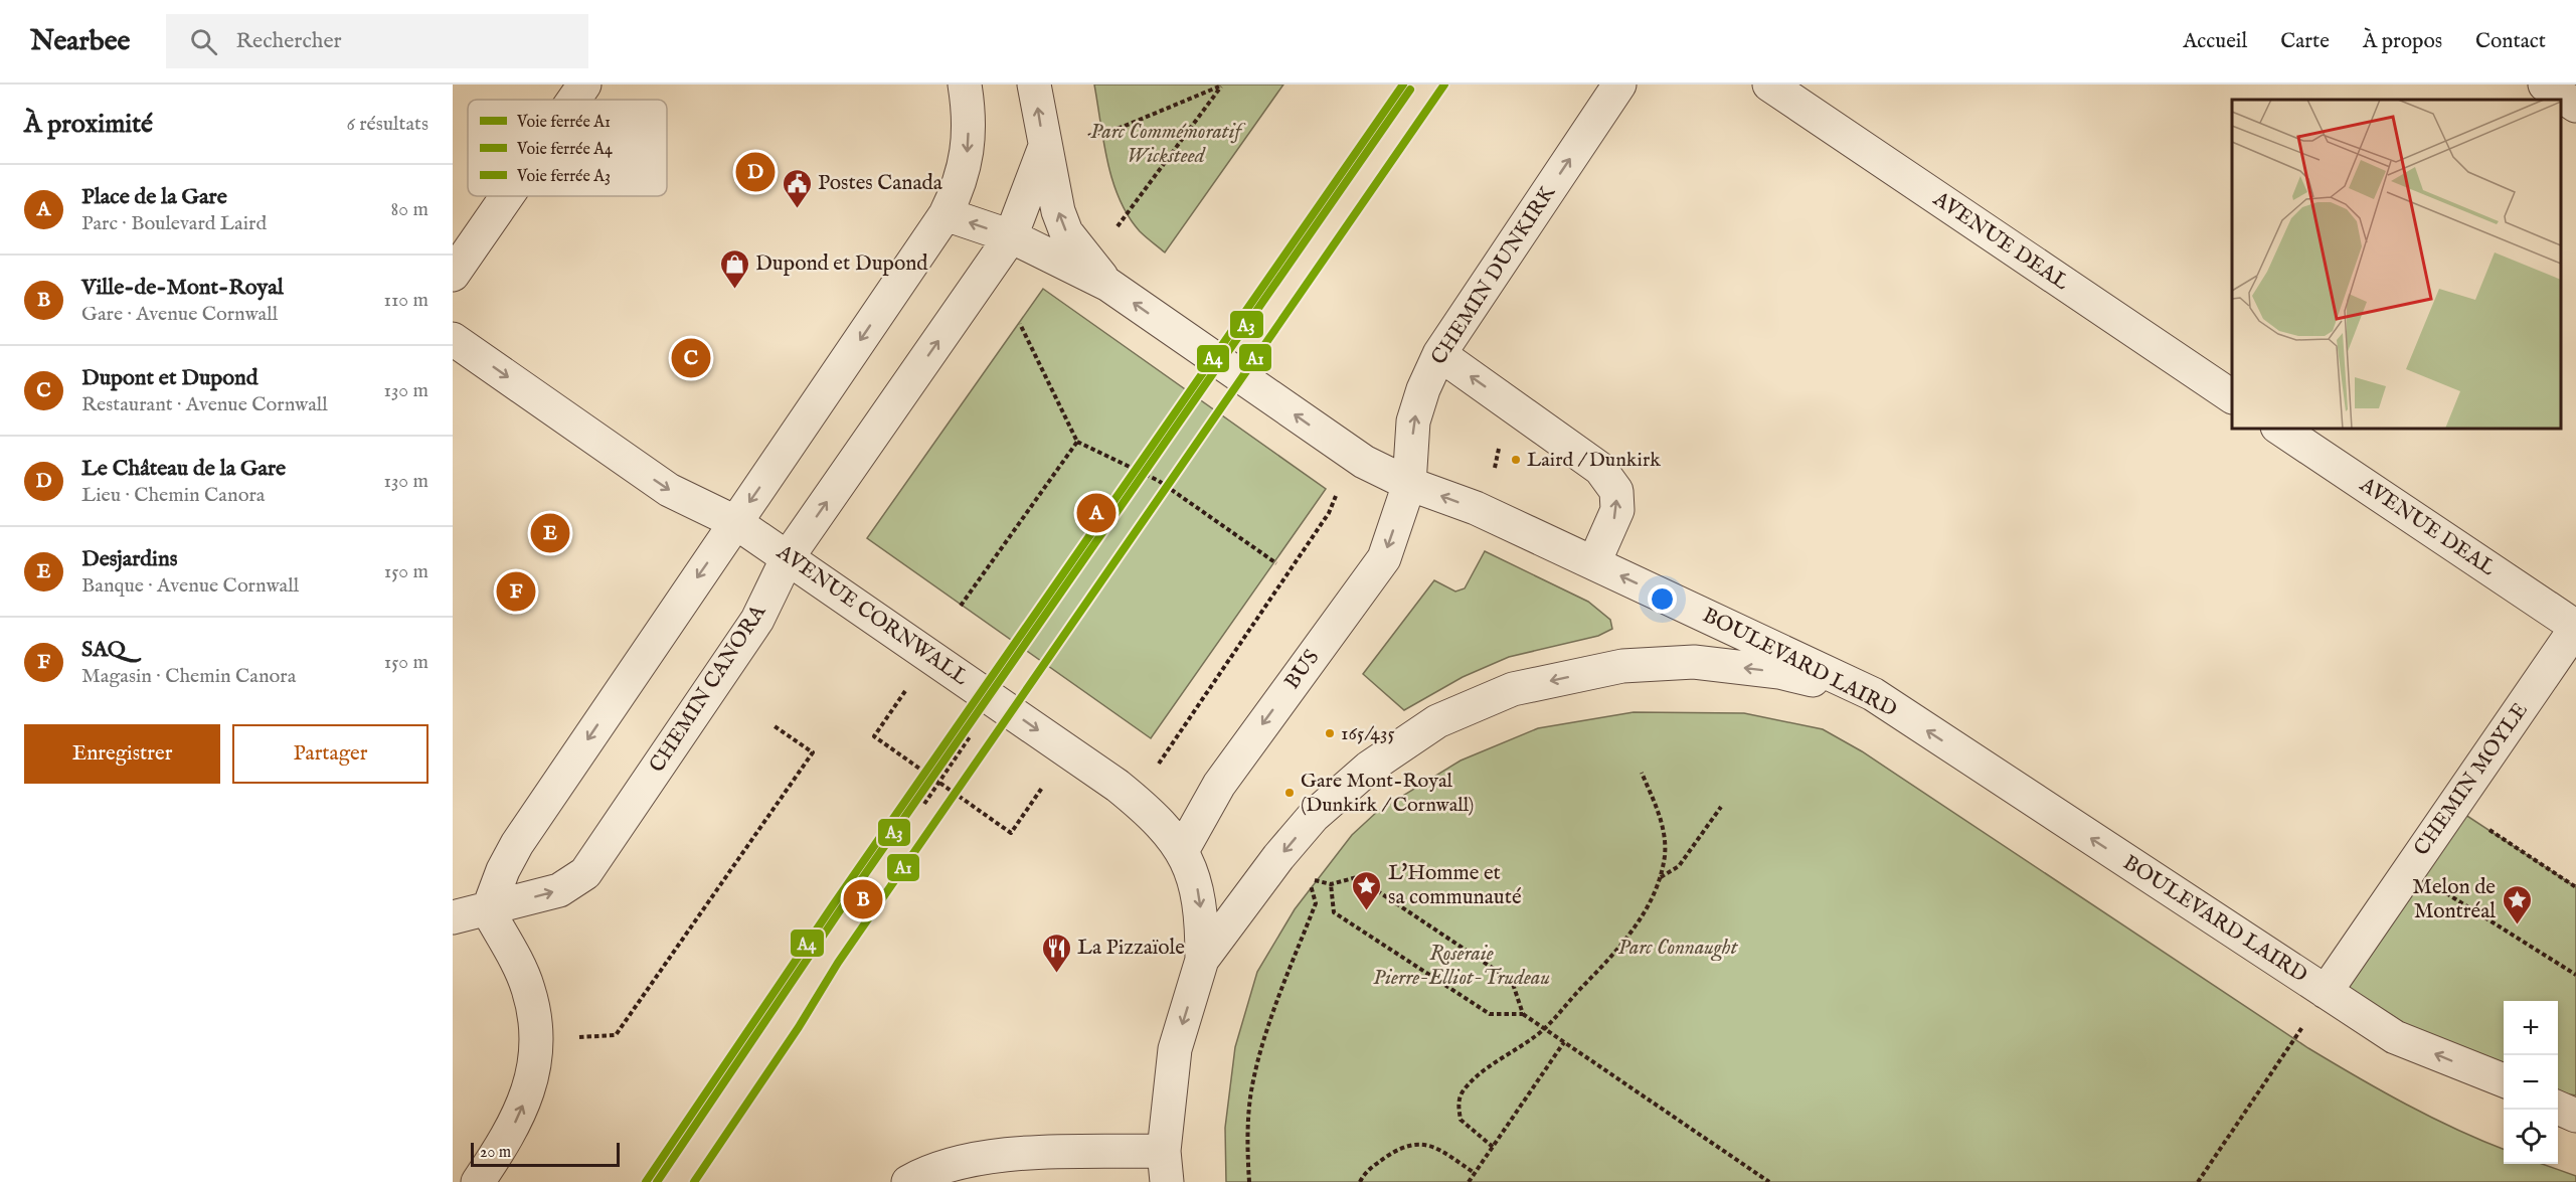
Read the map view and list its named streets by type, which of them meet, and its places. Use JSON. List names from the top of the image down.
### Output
{
  "streets": {
    "street": [
      "AVENUE DEAL",
      "CHEMIN DUNKIRK",
      "AVENUE CORNWALL",
      "BOULEVARD LAIRD",
      "BUS",
      "CHEMIN CANORA",
      "CHEMIN MOYLE"
    ]
  },
  "crossings": [
    ["AVENUE DEAL", "CHEMIN MOYLE"],
    ["CHEMIN DUNKIRK", "BOULEVARD LAIRD"],
    ["CHEMIN DUNKIRK", "BUS"],
    ["AVENUE CORNWALL", "BUS"],
    ["AVENUE CORNWALL", "CHEMIN CANORA"],
    ["BOULEVARD LAIRD", "BUS"],
    ["BOULEVARD LAIRD", "CHEMIN CANORA"],
    ["BOULEVARD LAIRD", "CHEMIN MOYLE"]
  ],
  "one_way": [
    "CHEMIN DUNKIRK",
    "AVENUE CORNWALL",
    "BOULEVARD LAIRD",
    "BUS"
  ],
  "parks": ["Parc Commémoratif Wicksteed", "Parc Connaught", "Roseraie Pierre-Elliot-Trudeau"],
  "places": {
    "public building": ["Postes Canada"],
    "shop": ["Dupond et Dupond"],
    "other": ["Laird / Dunkirk", "165/435", "Gare Mont-Royal (Dunkirk / Cornwall)"],
    "place": ["L'Homme et sa communauté", "Melon de Montréal"],
    "restaurant": ["La Pizzaïole"]
  },
  "lines": ["rail line A1", "rail line A4", "rail line A3"],
  "legend": ["Voie ferrée A1", "Voie ferrée A4", "Voie ferrée A3"],
  "scale_bar": "20 m",
  "page": {
    "header": "Nearbee",
    "search": "Rechercher",
    "nav": [
      "Accueil",
      "Carte",
      "À propos",
      "Contact"
    ],
    "heading": ["À proximité", "6 résultats"],
    "pins": [
      "D",
      "C",
      "A",
      "E",
      "F",
      "B"
    ],
    "list": [
      {
        "mark": "A",
        "name": "Place de la Gare",
        "note": "Parc · Boulevard Laird",
        "value": "80 m"
      },
      {
        "mark": "B",
        "name": "Ville-de-Mont-Royal",
        "note": "Gare · Avenue Cornwall",
        "value": "110 m"
      },
      {
        "mark": "C",
        "name": "Dupont et Dupond",
        "note": "Restaurant · Avenue Cornwall",
        "value": "130 m"
      },
      {
        "mark": "D",
        "name": "Le Château de la Gare",
        "note": "Lieu · Chemin Canora",
        "value": "130 m"
      },
      {
        "mark": "E",
        "name": "Desjardins",
        "note": "Banque · Avenue Cornwall",
        "value": "150 m"
      },
      {
        "mark": "F",
        "name": "SAQ",
        "note": "Magasin · Chemin Canora",
        "value": "150 m"
      }
    ],
    "buttons": ["Enregistrer", "Partager"],
    "map_buttons": ["+", "−"],
    "scale": "20 m"
  }
}
